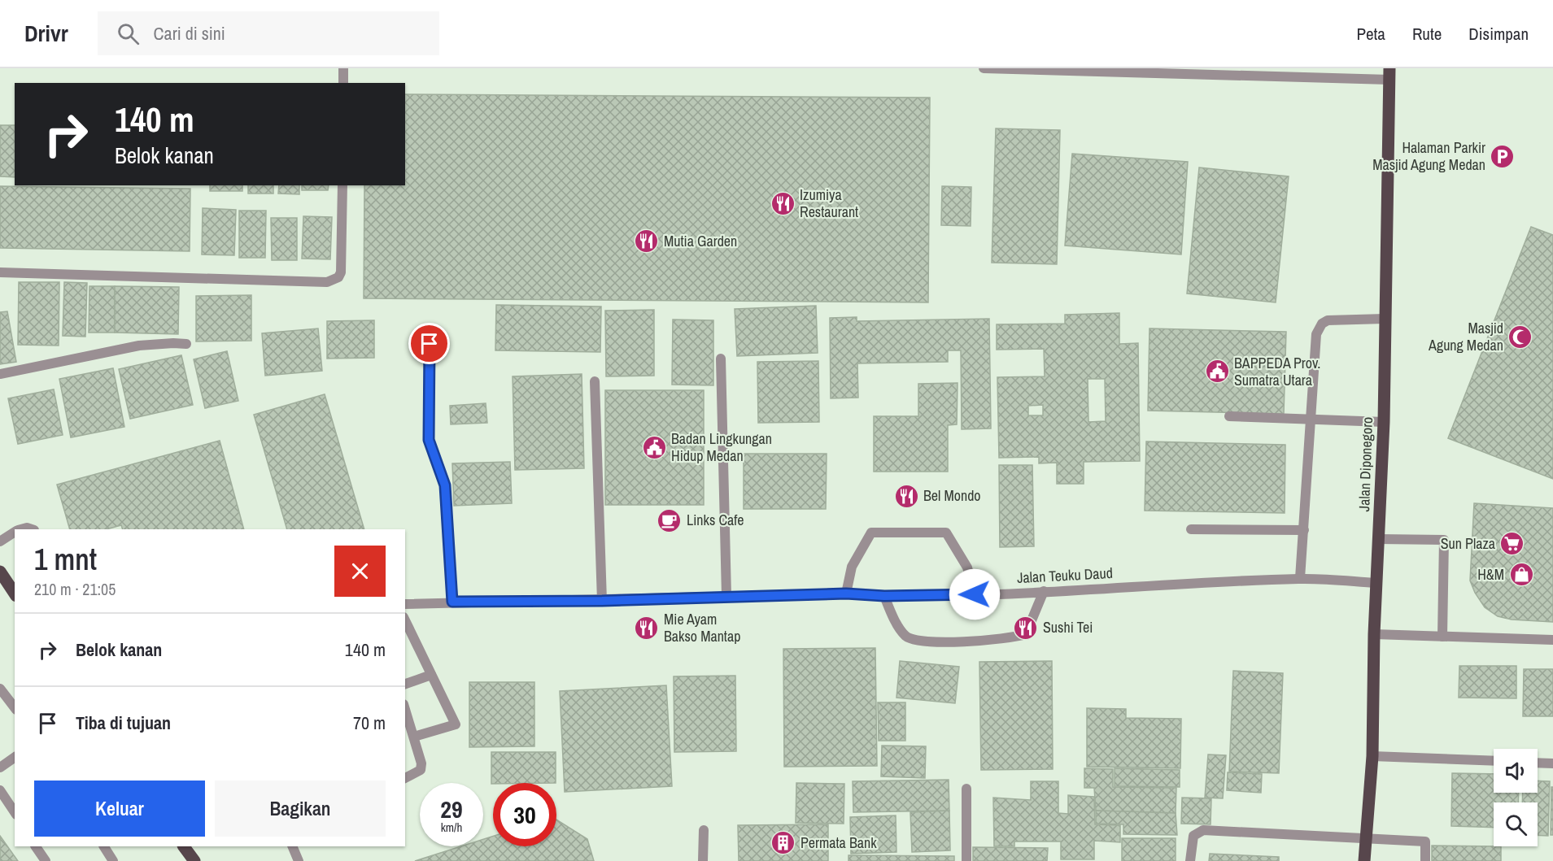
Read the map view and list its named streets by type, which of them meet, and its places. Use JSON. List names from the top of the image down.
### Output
{
  "streets": {
    "main road": ["Jalan Diponegoro"],
    "street": ["Jalan Teuku Daud"]
  },
  "crossings": [
    ["Jalan Diponegoro", "Jalan Teuku Daud"]
  ],
  "places": {
    "parking": ["Halaman Parkir Masjid Agung Medan"],
    "restaurant": [
      "Izumiya Restaurant",
      "Mutia Garden",
      "Bel Mondo",
      "Mie Ayam Bakso Mantap",
      "Sushi Tei"
    ],
    "mosque": ["Masjid Agung Medan"],
    "public building": ["BAPPEDA Prov. Sumatra Utara", "Badan Lingkungan Hidup Medan"],
    "cafe": ["Links Cafe"],
    "supermarket": ["Sun Plaza"],
    "shop": ["H&M"],
    "building": ["Permata Bank"]
  },
  "page": {
    "header": "Drivr",
    "search": "Cari di sini",
    "nav": ["Peta", "Rute", "Disimpan"],
    "turn": ["140 m", "Belok kanan"],
    "heading": ["1 mnt", "210 m · 21:05"],
    "list": [
      {
        "name": "Belok kanan",
        "value": "140 m"
      },
      {
        "name": "Tiba di tujuan",
        "value": "70 m"
      }
    ],
    "buttons": ["Keluar", "Bagikan"],
    "speed": "29 km/h",
    "limit": "30"
  }
}
